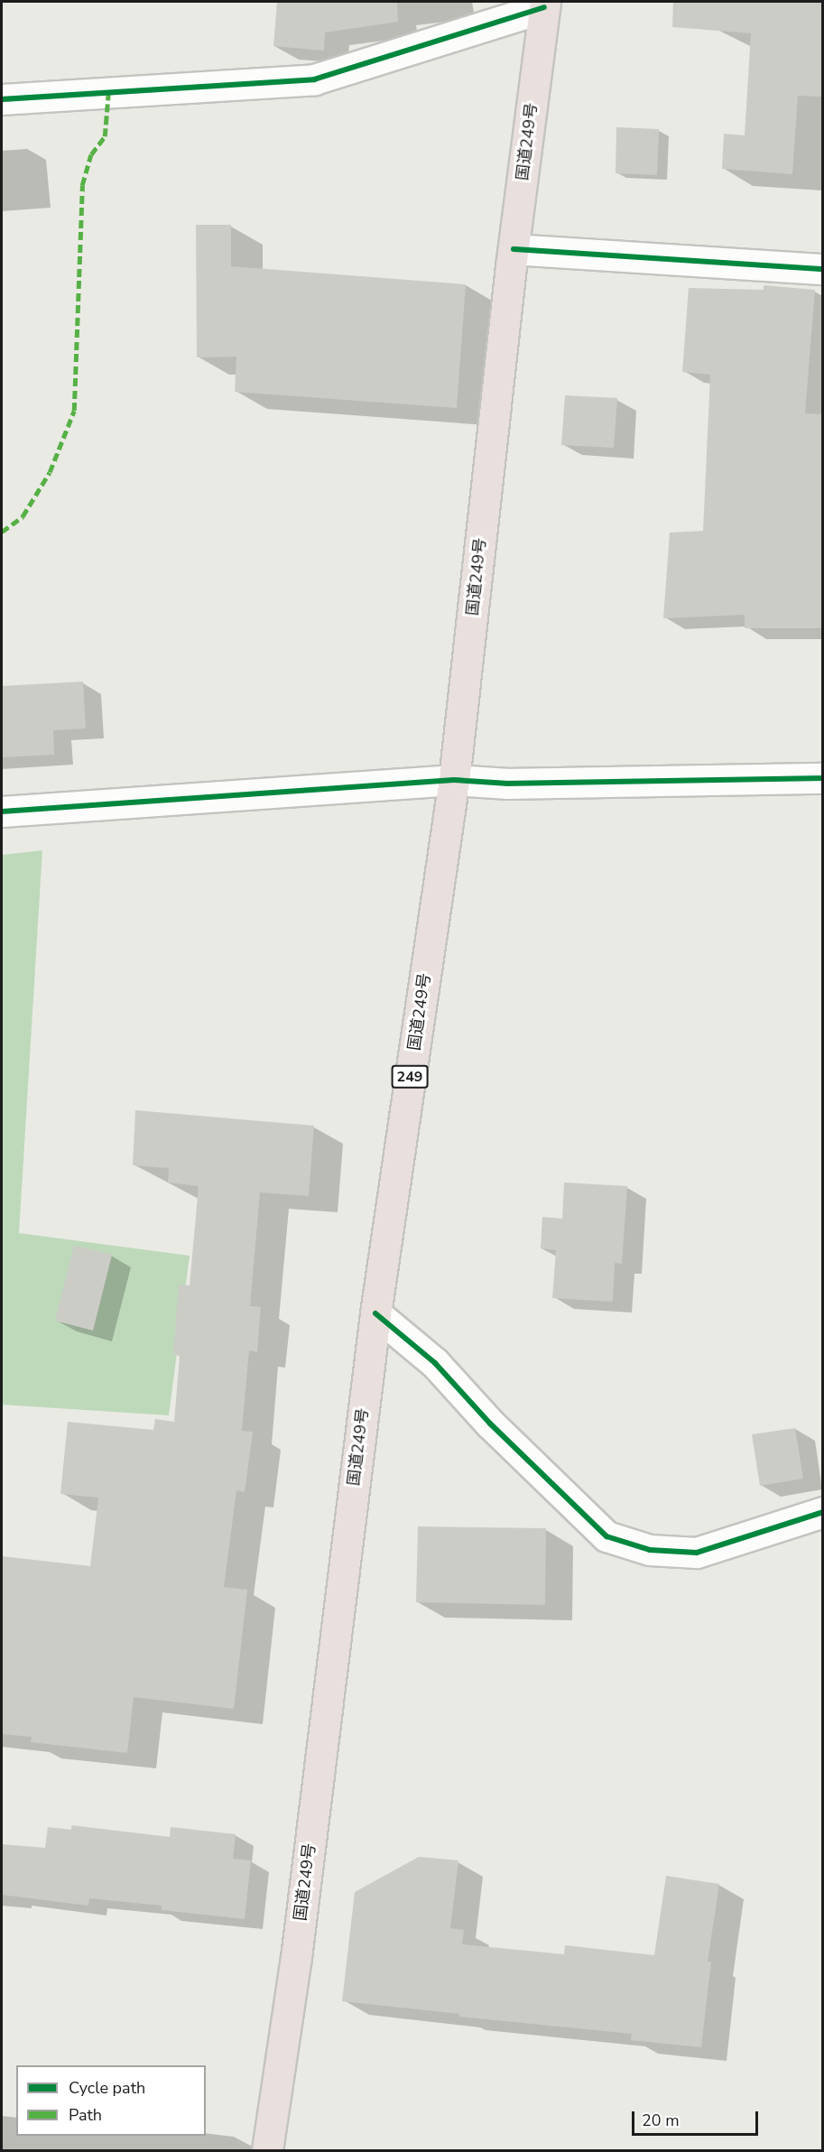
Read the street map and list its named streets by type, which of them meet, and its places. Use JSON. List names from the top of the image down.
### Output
{
  "streets": {
    "highway": ["国道249号", "249"]
  },
  "legend": ["Cycle path", "Path"],
  "scale_bar": "20 m"
}
